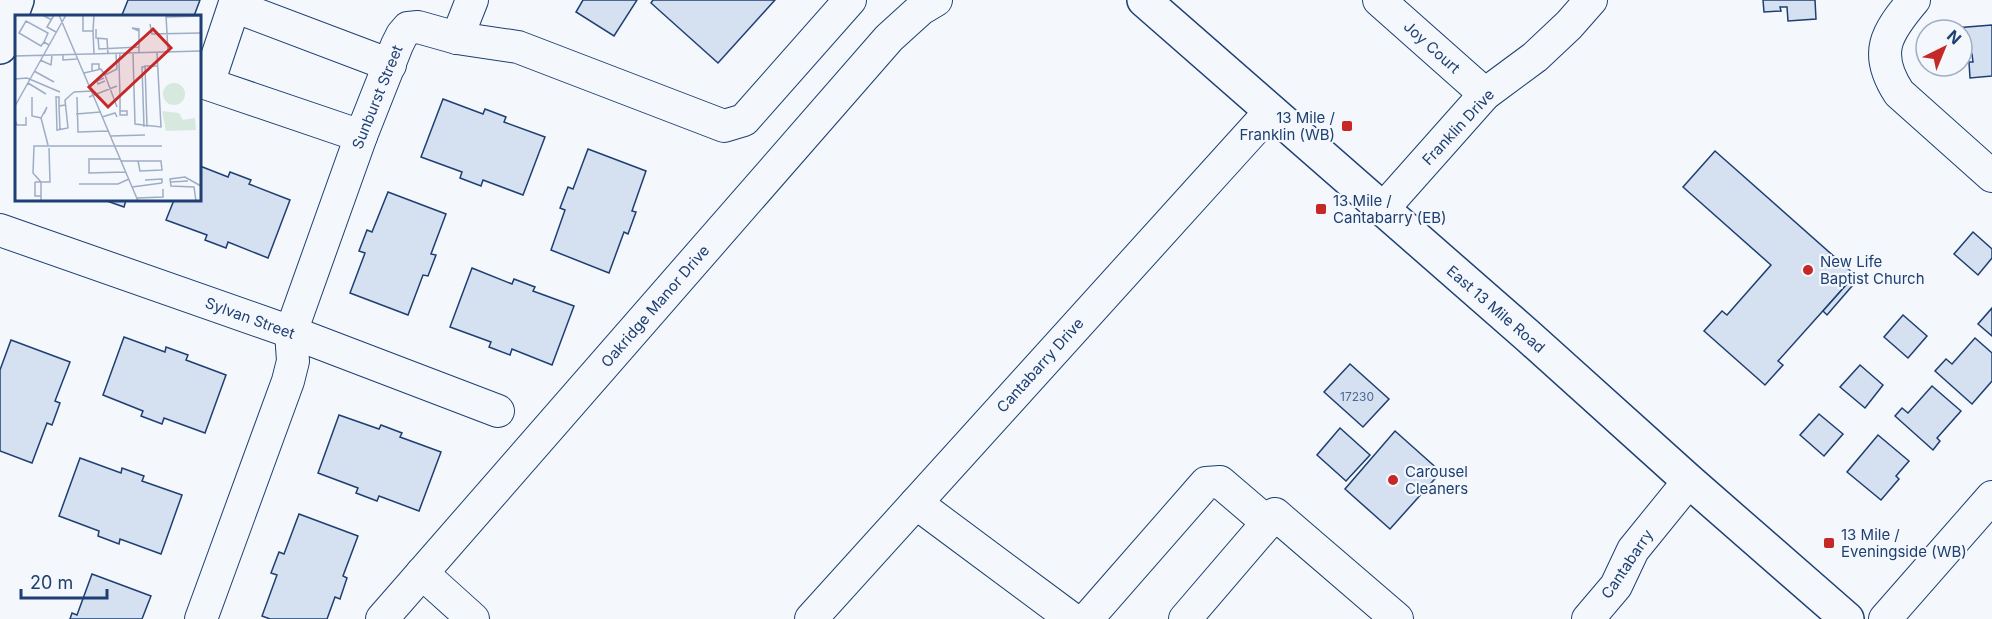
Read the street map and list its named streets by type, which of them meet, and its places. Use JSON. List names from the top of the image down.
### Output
{
  "streets": {
    "main road": ["East 13 Mile Road"],
    "street": [
      "Joy Court",
      "Sunburst Street",
      "Franklin Drive",
      "Oakridge Manor Drive",
      "Sylvan Street",
      "Cantabarry Drive",
      "Cantabarry"
    ]
  },
  "crossings": [
    ["Joy Court", "Franklin Drive"],
    ["Sunburst Street", "Sylvan Street"],
    ["Franklin Drive", "East 13 Mile Road"],
    ["East 13 Mile Road", "Cantabarry Drive"],
    ["East 13 Mile Road", "Cantabarry"]
  ],
  "places": {
    "transit": ["13 Mile / Franklin (WB)", "13 Mile / Cantabarry (EB)", "13 Mile / Eveningside (WB)"],
    "other": ["New Life Baptist Church", "Carousel Cleaners"]
  },
  "house_numbers": ["17230"],
  "scale_bar": "20 m",
  "north": "top right"
}
